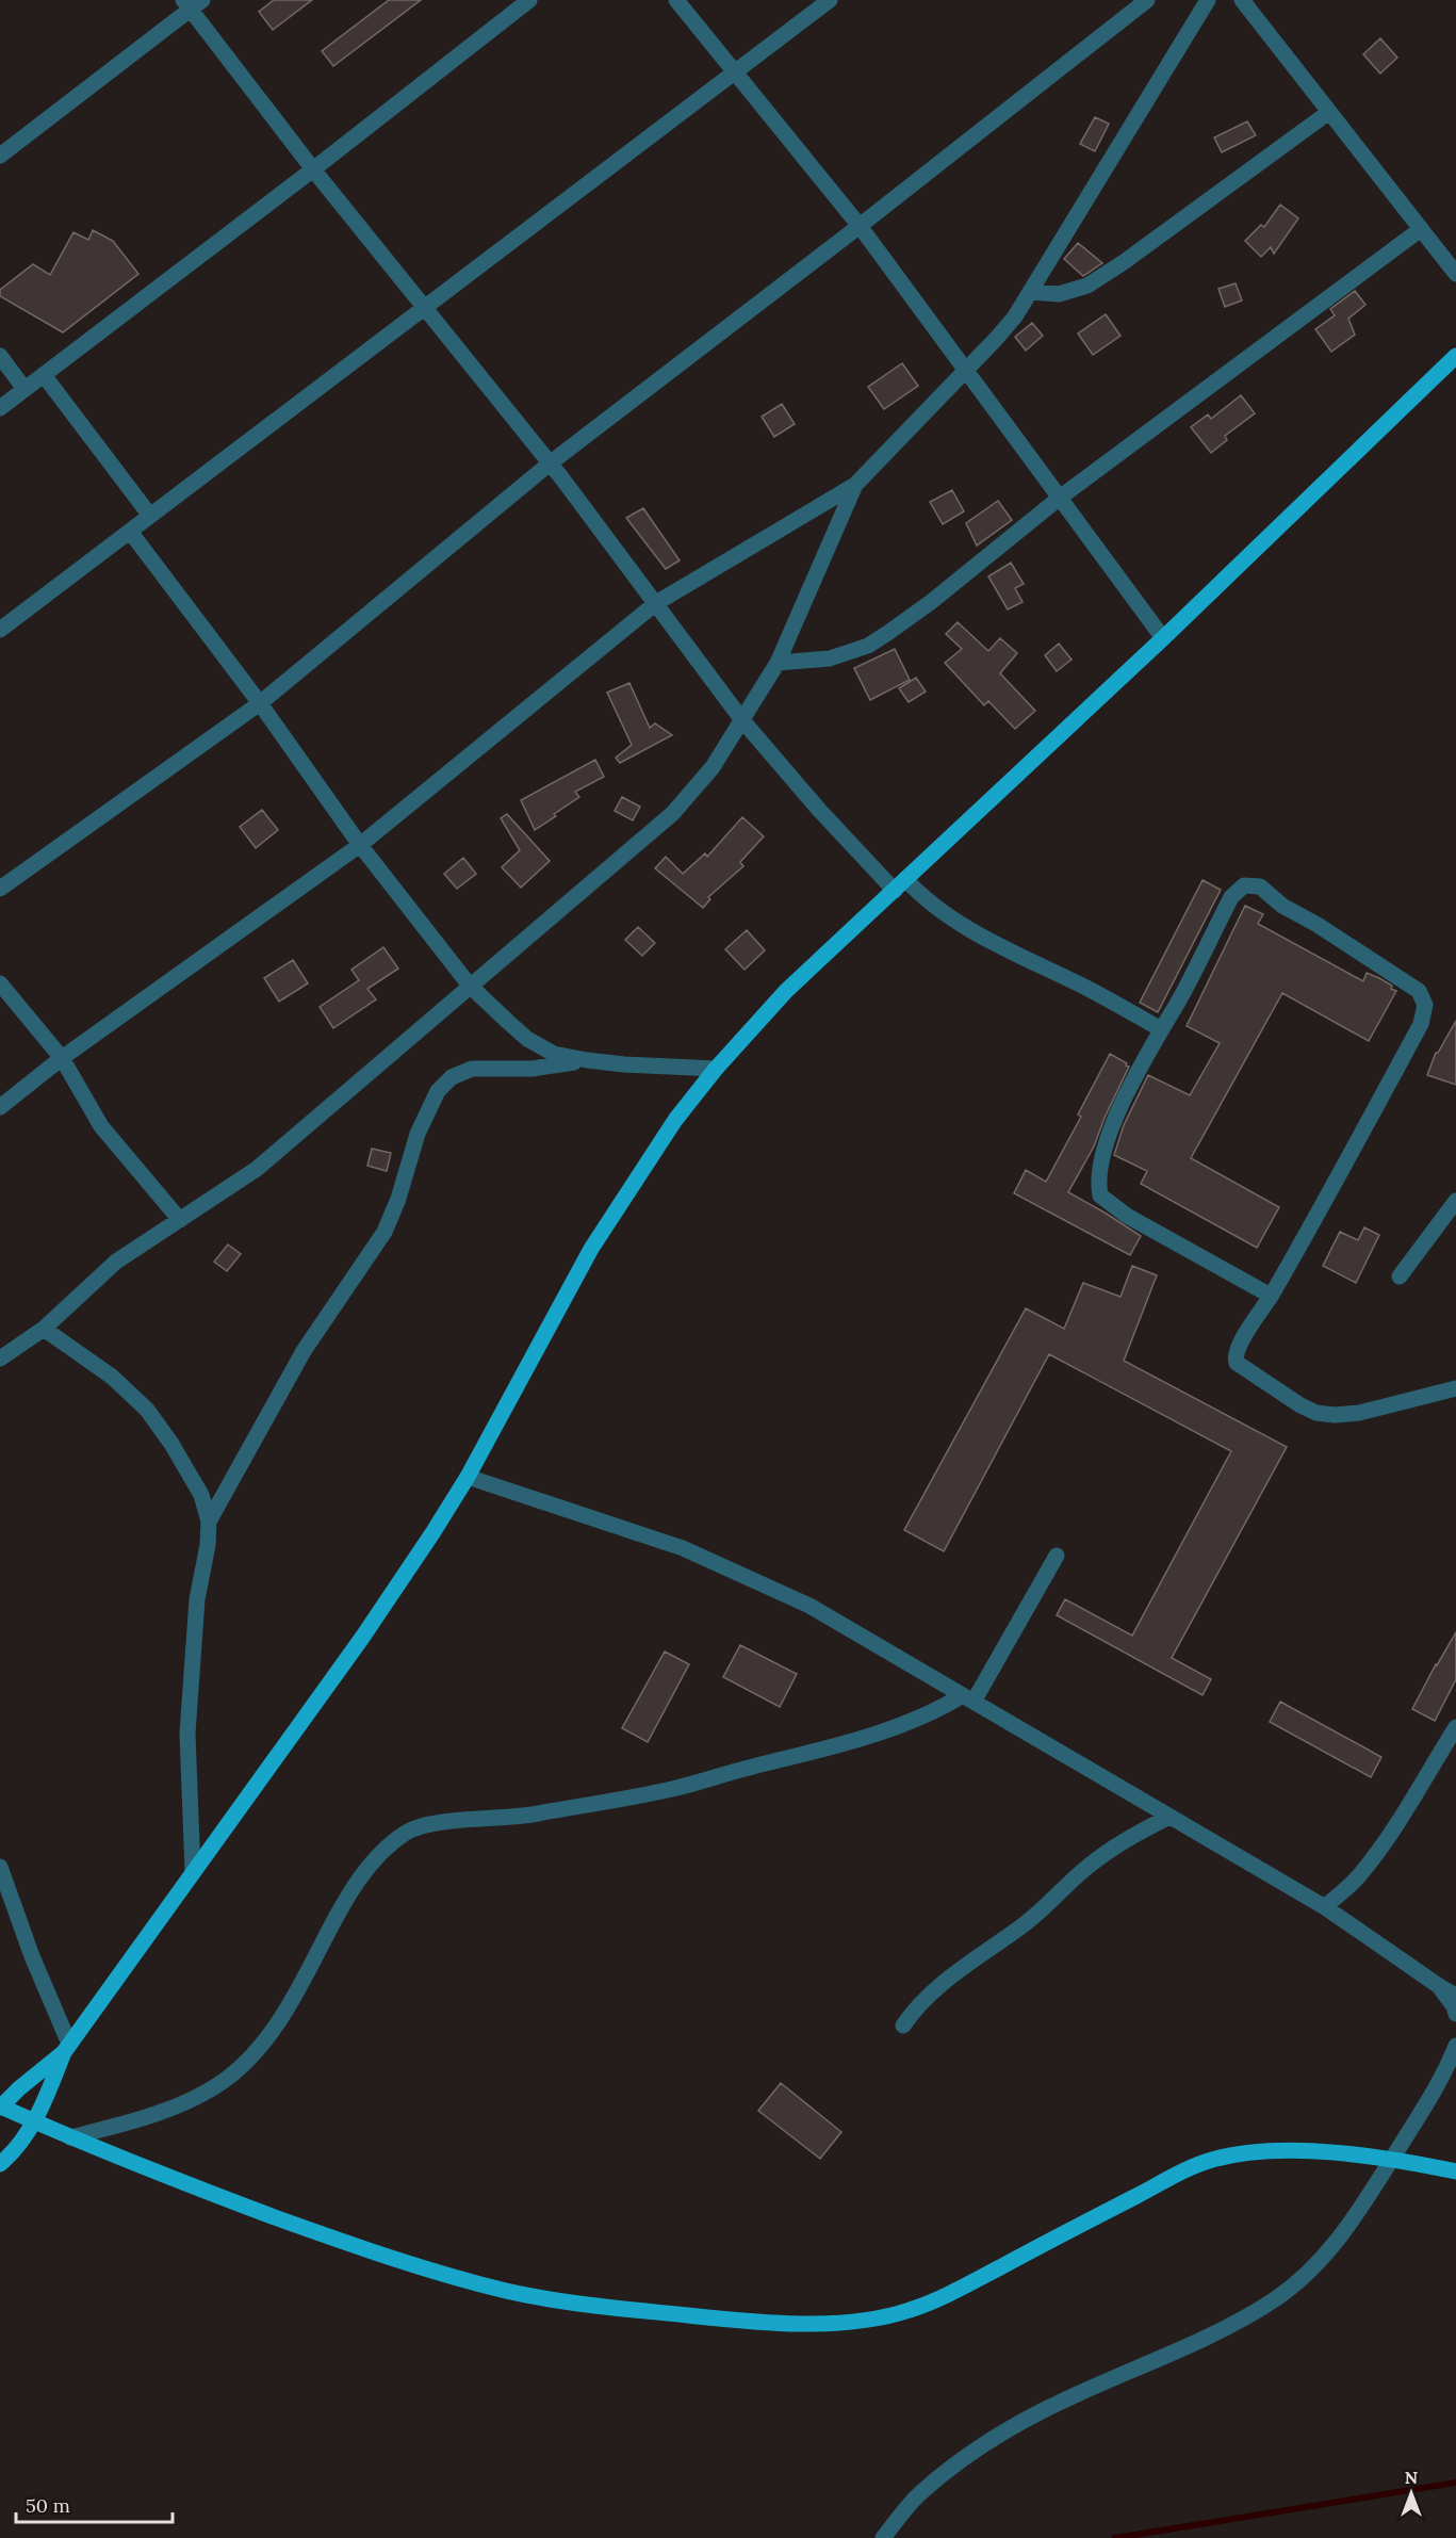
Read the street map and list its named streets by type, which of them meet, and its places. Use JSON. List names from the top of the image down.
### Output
{
  "scale_bar": "50 m",
  "north": "top"
}
